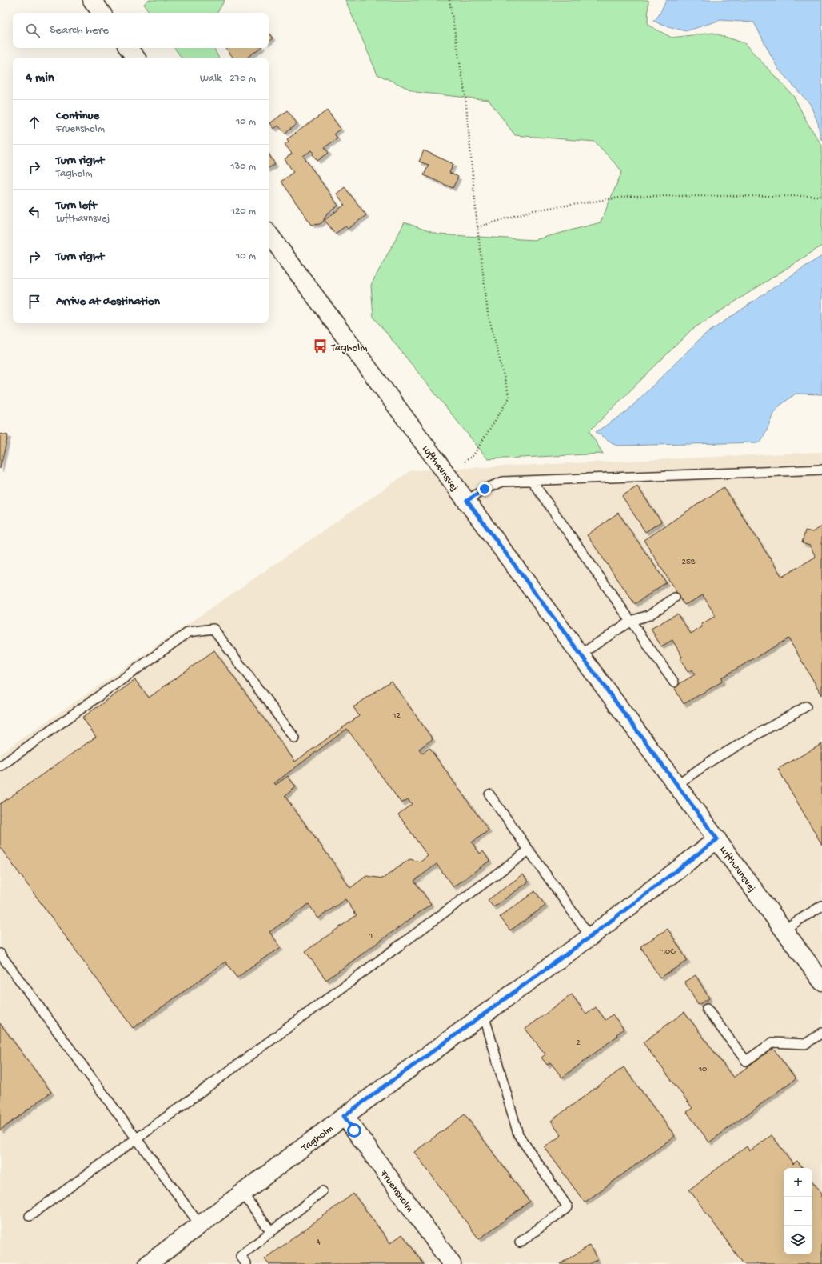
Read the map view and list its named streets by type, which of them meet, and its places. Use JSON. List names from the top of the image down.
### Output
{
  "streets": {
    "street": ["Lufthavnsvej", "Tagholm", "Fruensholm"]
  },
  "crossings": [
    ["Lufthavnsvej", "Tagholm"],
    ["Tagholm", "Fruensholm"]
  ],
  "places": {
    "bus stop": ["Tagholm"]
  },
  "house_numbers": [
    "25B",
    "12",
    "1",
    "10C",
    "2",
    "10",
    "4"
  ],
  "page": {
    "search": "Search here",
    "heading": ["4 min", "Walk · 270 m"],
    "list": [
      ["Continue", "Fruensholm", "10 m"],
      ["Turn right", "Tagholm", "130 m"],
      ["Turn left", "Lufthavnsvej", "120 m"],
      ["Turn right", "10 m"],
      "Arrive at destination"
    ],
    "map_buttons": ["+", "−"]
  }
}
